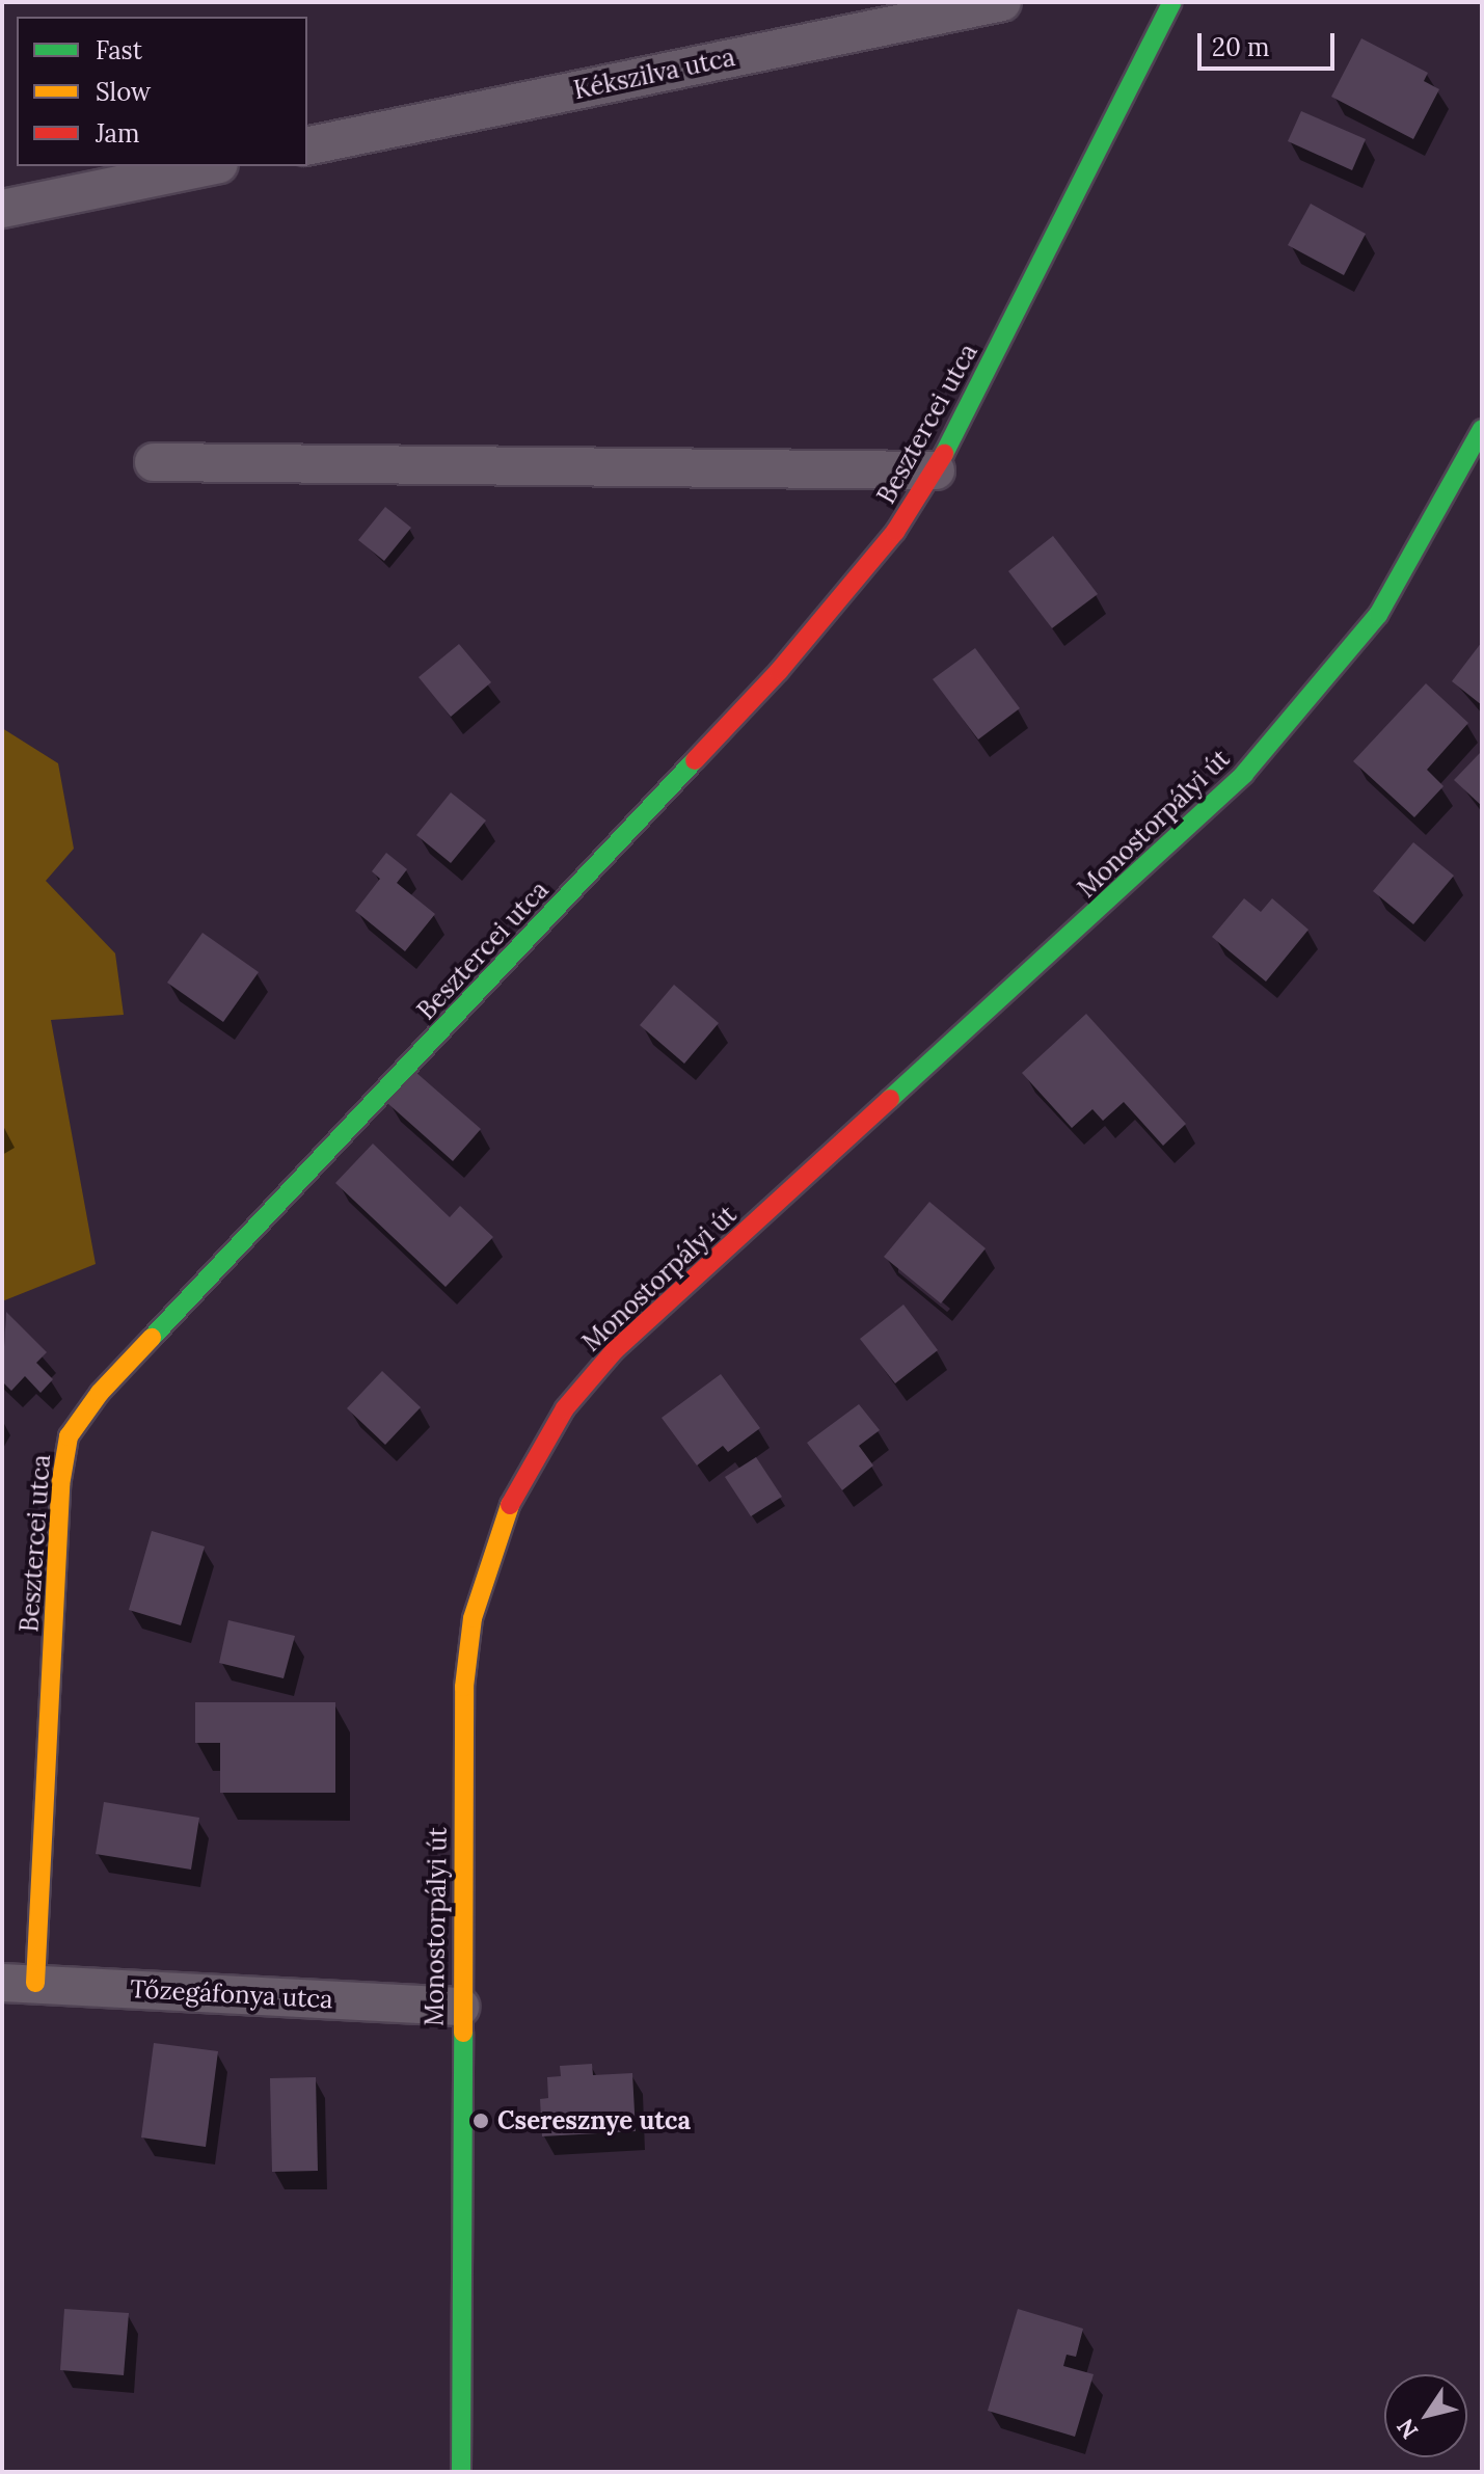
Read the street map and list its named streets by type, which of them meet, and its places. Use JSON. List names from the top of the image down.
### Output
{
  "streets": {
    "street": [
      "Kékszilva utca",
      "Besztercei utca",
      "Monostorpályi út",
      "Tőzegáfonya utca"
    ]
  },
  "crossings": [
    ["Besztercei utca", "Tőzegáfonya utca"],
    ["Monostorpályi út", "Tőzegáfonya utca"]
  ],
  "places": ["Cseresznye utca"],
  "legend": ["Fast", "Slow", "Jam"],
  "scale_bar": "20 m",
  "north": "bottom left"
}
